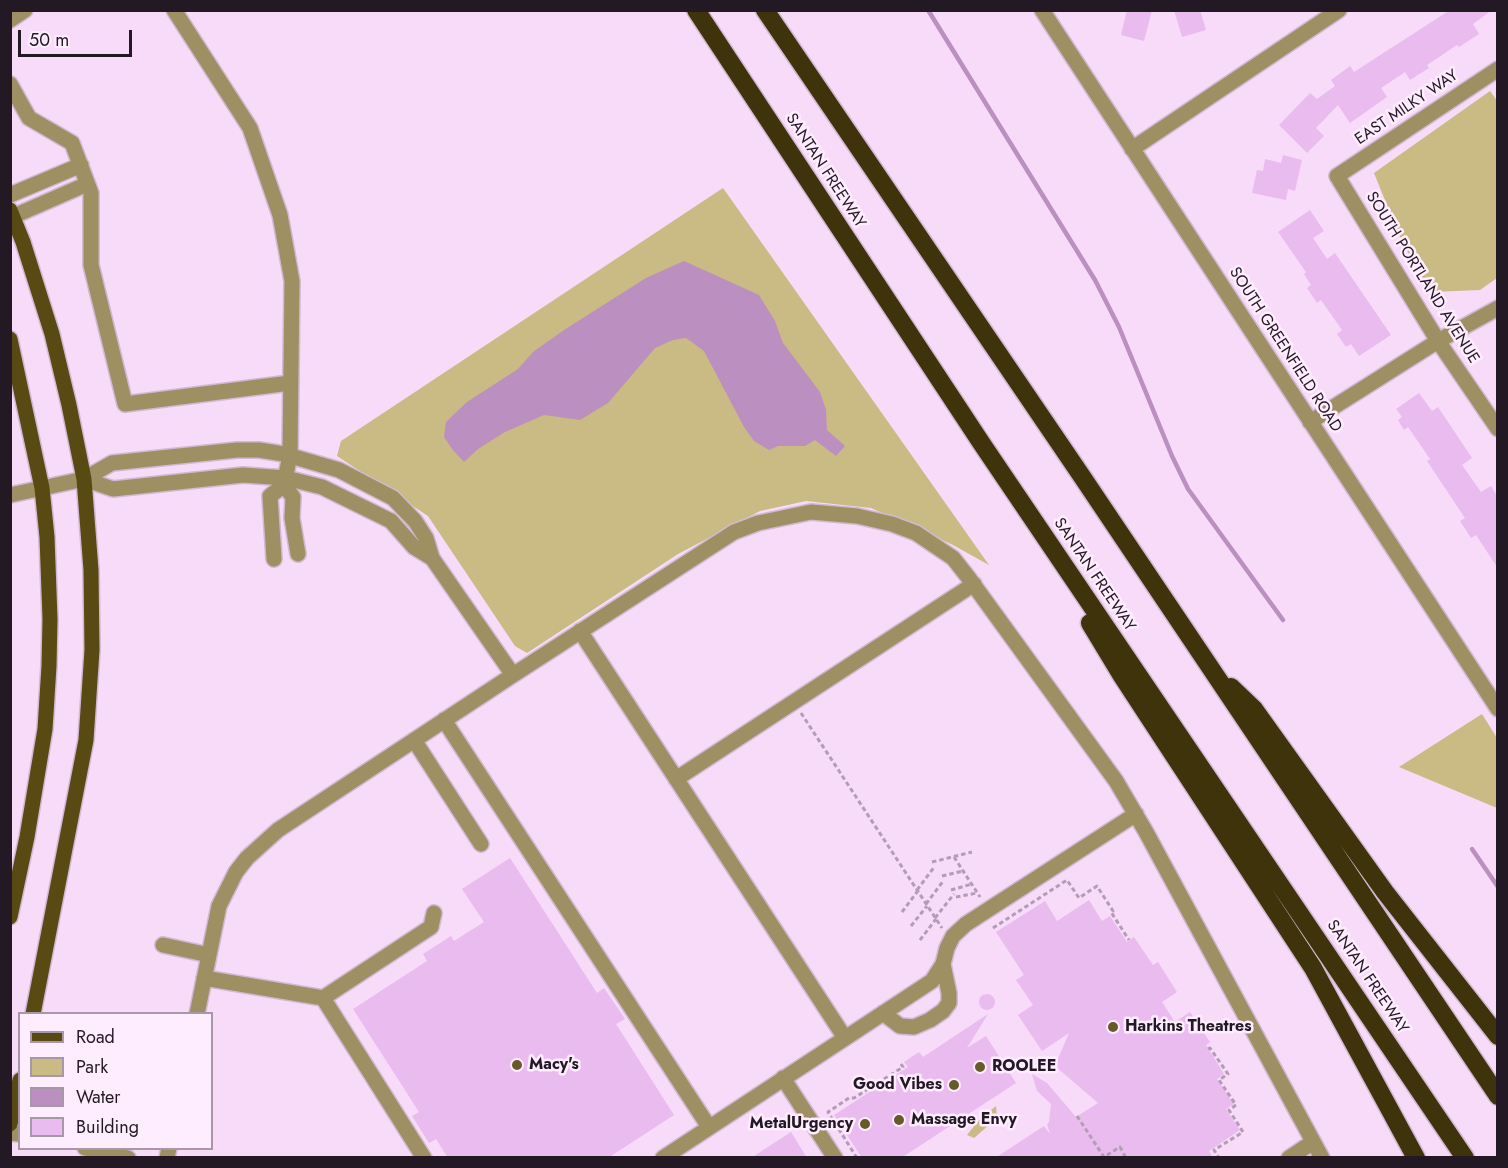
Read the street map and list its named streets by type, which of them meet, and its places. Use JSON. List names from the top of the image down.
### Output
{
  "streets": {
    "highway": ["SANTAN FREEWAY"],
    "street": ["EAST MILKY WAY", "SOUTH PORTLAND AVENUE", "SOUTH GREENFIELD ROAD"]
  },
  "crossings": [
    ["EAST MILKY WAY", "SOUTH PORTLAND AVENUE"]
  ],
  "places": [
    "Harkins Theatres",
    "Macy's",
    "ROOLEE",
    "Good Vibes",
    "Massage Envy",
    "MetalUrgency"
  ],
  "legend": [
    "Road",
    "Park",
    "Water",
    "Building"
  ],
  "scale_bar": "50 m"
}
